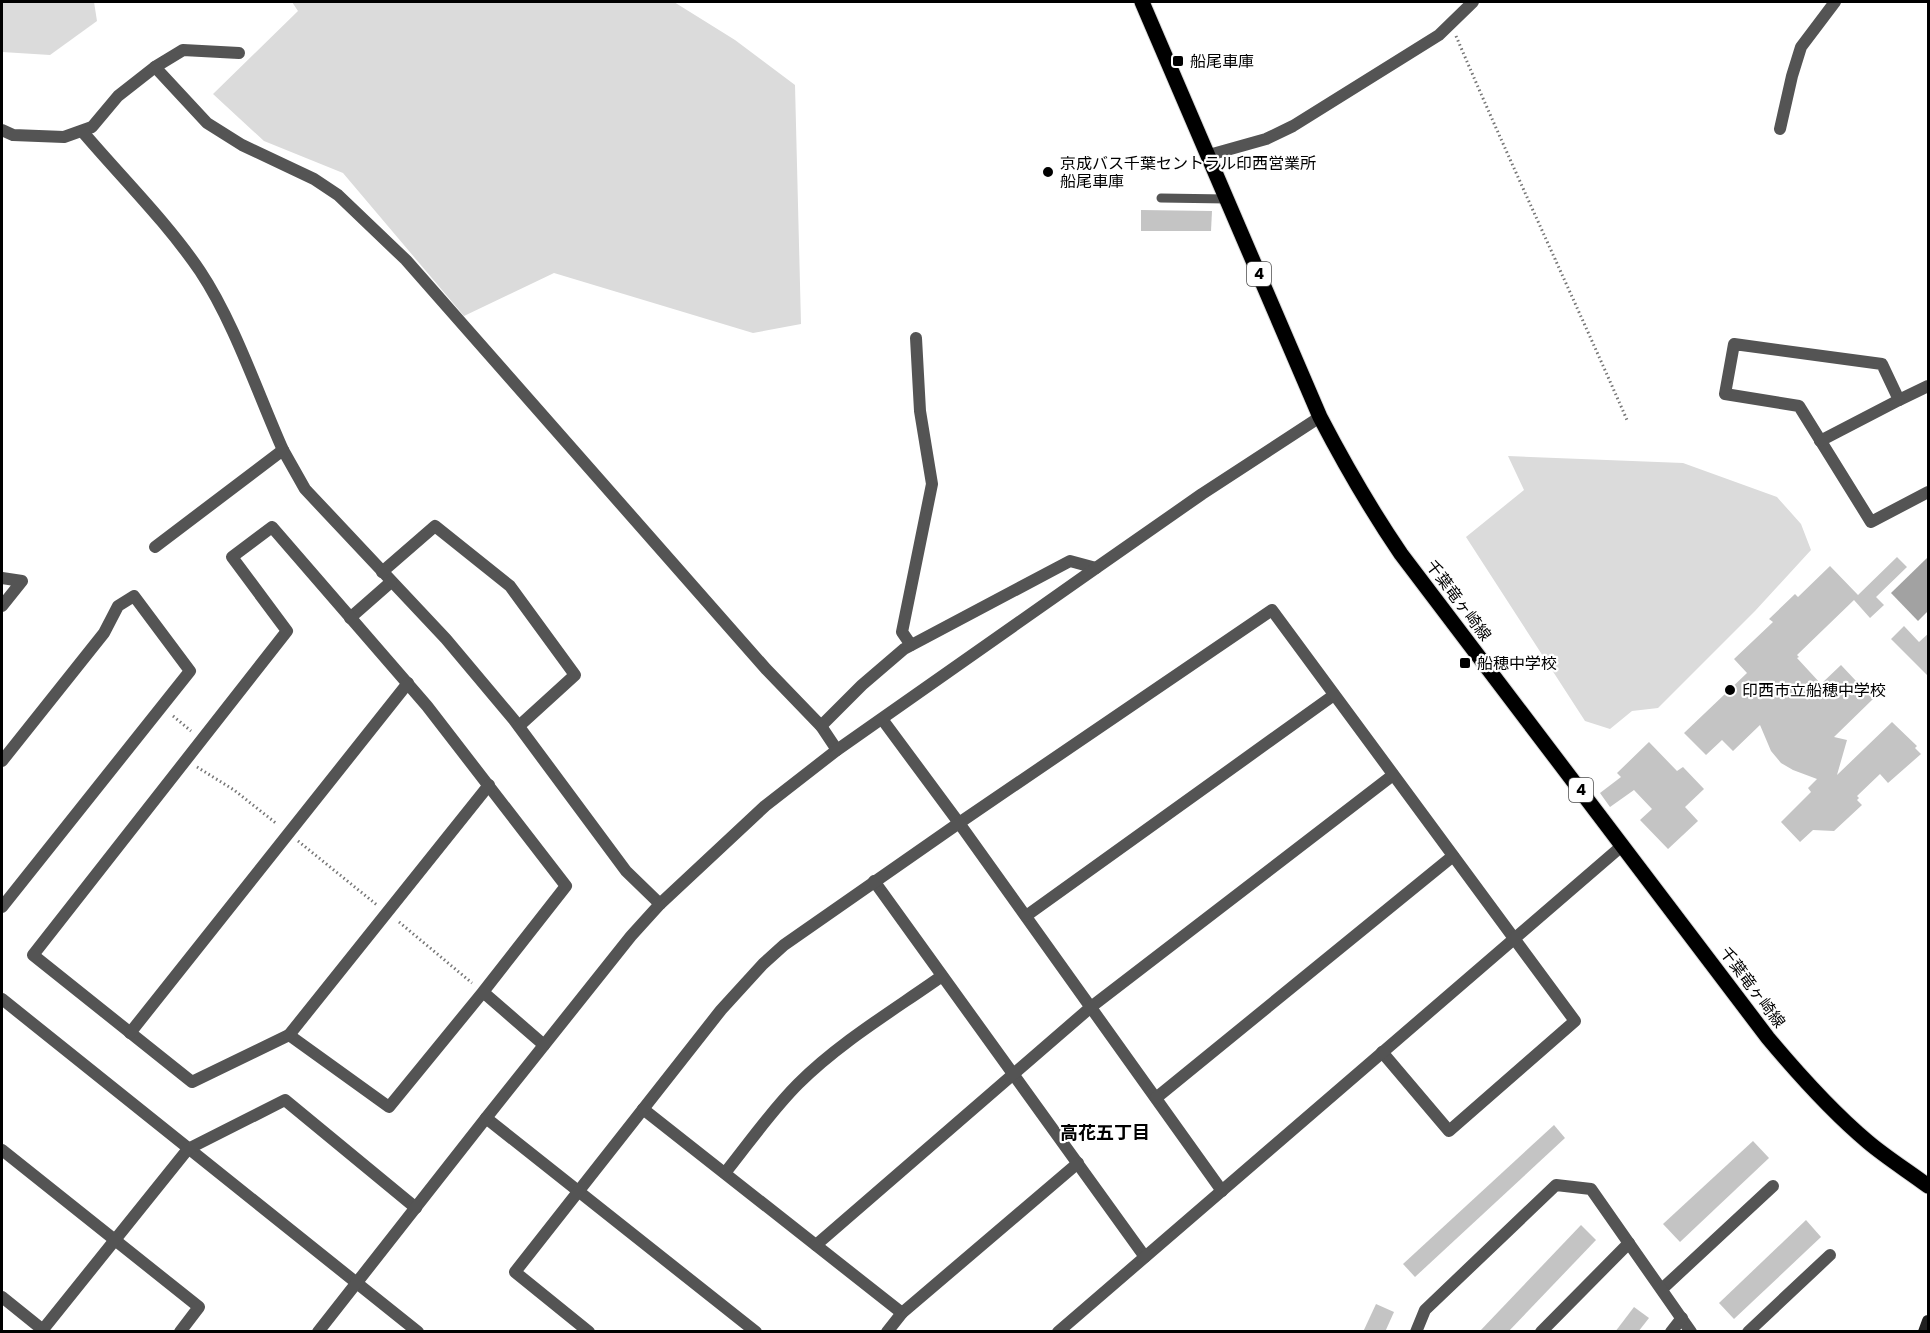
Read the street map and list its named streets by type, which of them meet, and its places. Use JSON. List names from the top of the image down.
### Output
{
  "streets": {
    "main road": ["4", "千葉竜ヶ崎線"]
  },
  "districts": ["高花五丁目"],
  "places": {
    "transit": ["船尾車庫", "船穂中学校"],
    "other": ["京成バス千葉セントラル印西営業所 船尾車庫", "印西市立船穂中学校"]
  }
}
